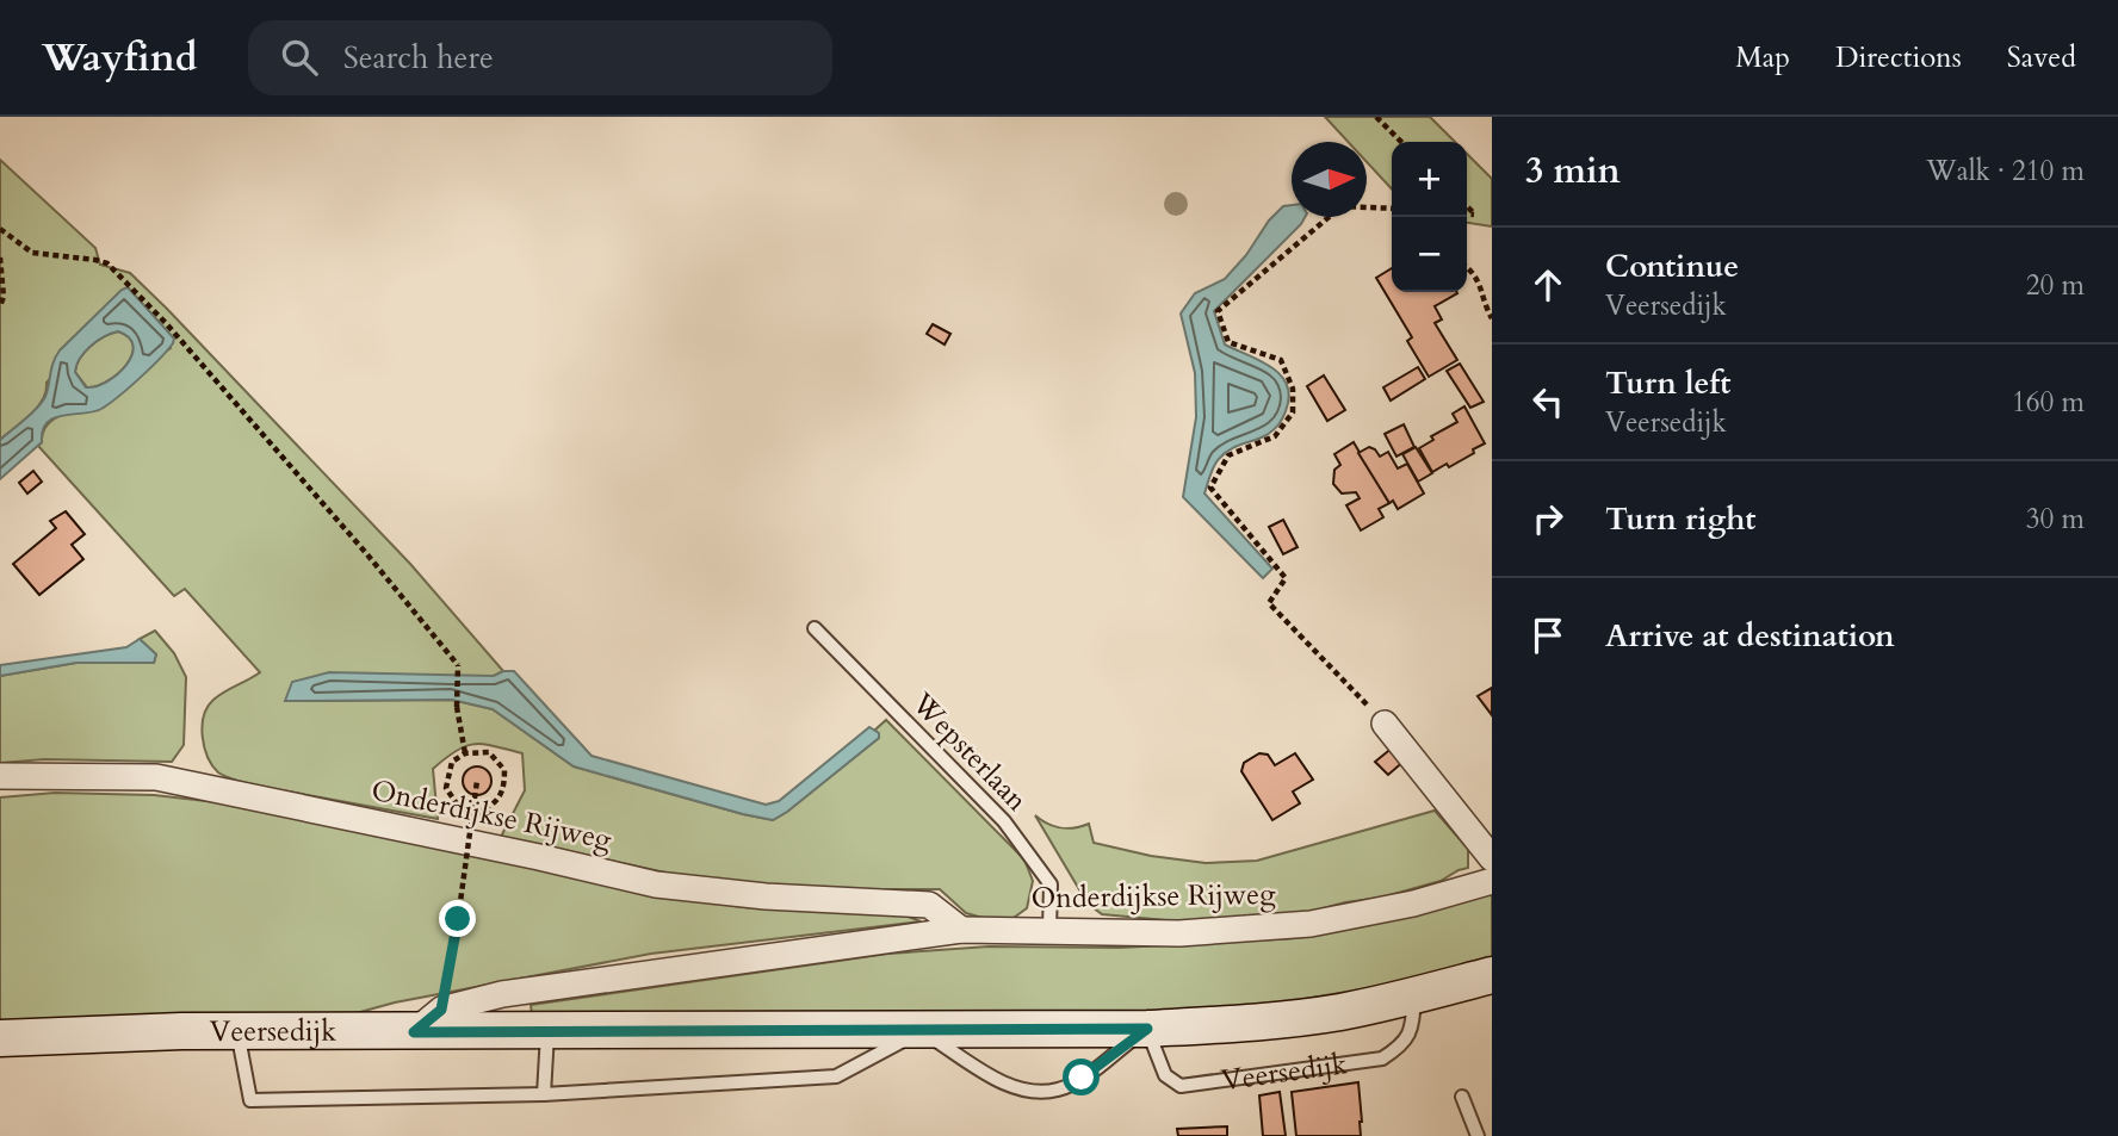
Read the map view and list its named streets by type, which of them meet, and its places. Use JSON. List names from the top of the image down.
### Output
{
  "streets": {
    "main road": ["Veersedijk"],
    "street": ["Onderdijkse Rijweg"],
    "lane": ["Wepsterlaan"]
  },
  "crossings": [
    ["Wepsterlaan", "Onderdijkse Rijweg"],
    ["Onderdijkse Rijweg", "Veersedijk"]
  ],
  "north": "right",
  "page": {
    "header": "Wayfind",
    "search": "Search here",
    "nav": ["Map", "Directions", "Saved"],
    "heading": ["3 min", "Walk · 210 m"],
    "map_buttons": ["+", "−"],
    "list": [
      ["Continue", "Veersedijk", "20 m"],
      ["Turn left", "Veersedijk", "160 m"],
      ["Turn right", "30 m"],
      "Arrive at destination"
    ]
  }
}
